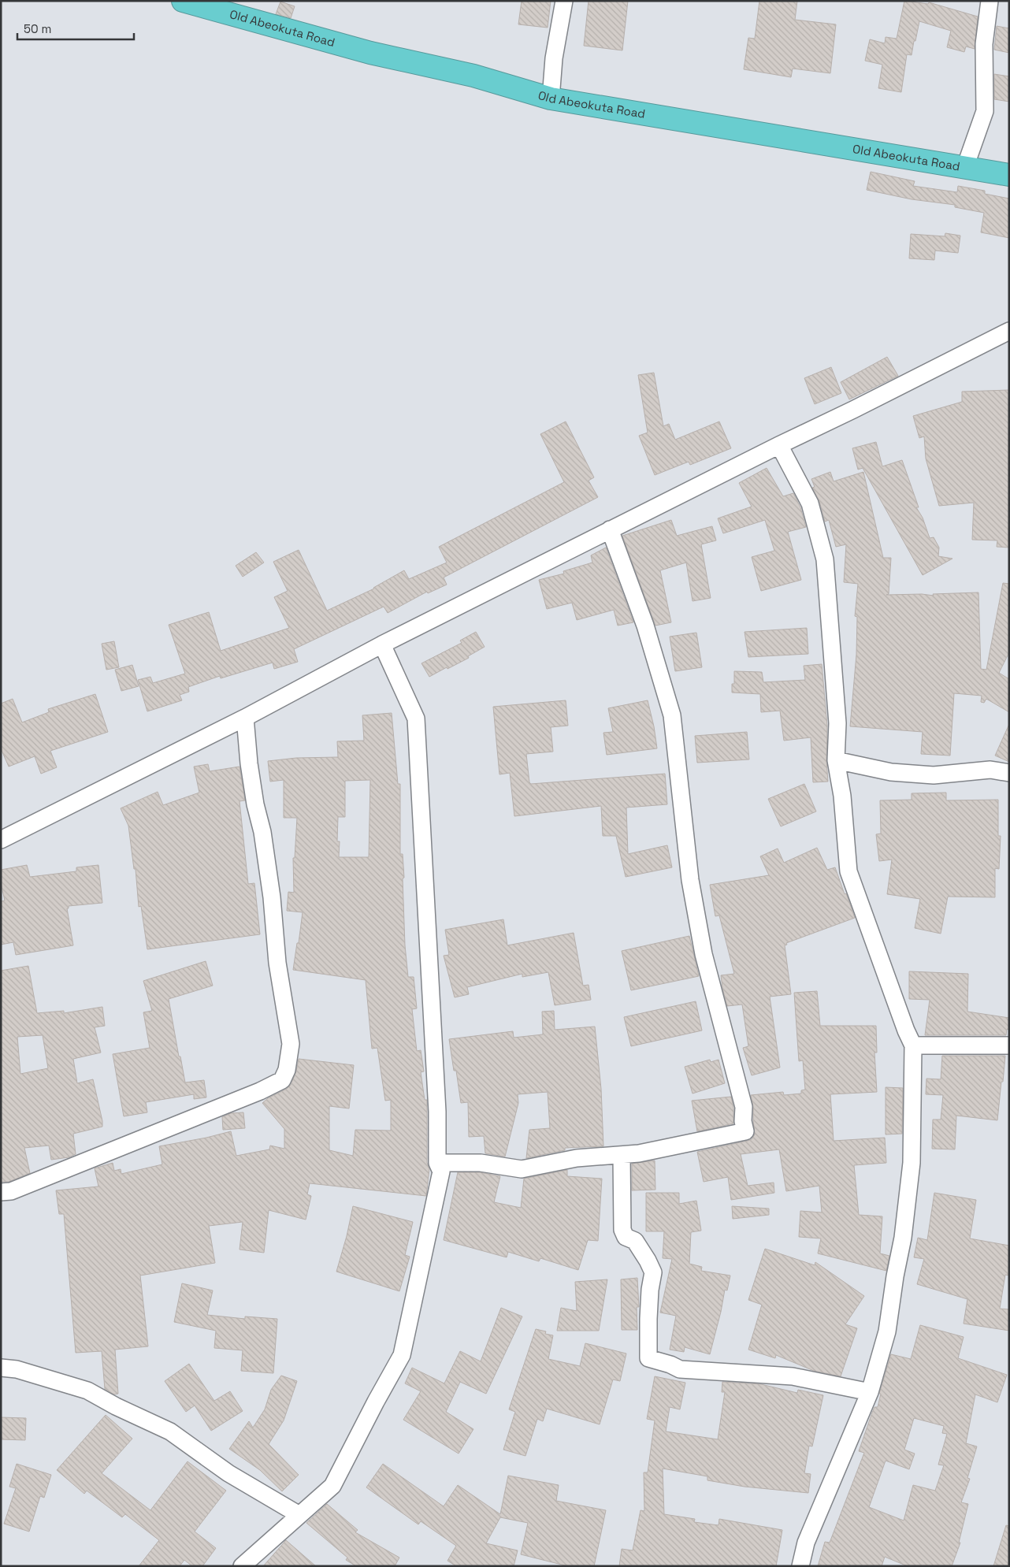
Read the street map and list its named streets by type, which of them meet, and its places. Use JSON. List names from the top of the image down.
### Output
{
  "streets": {
    "highway": ["Old Abeokuta Road"]
  },
  "scale_bar": "50 m"
}
